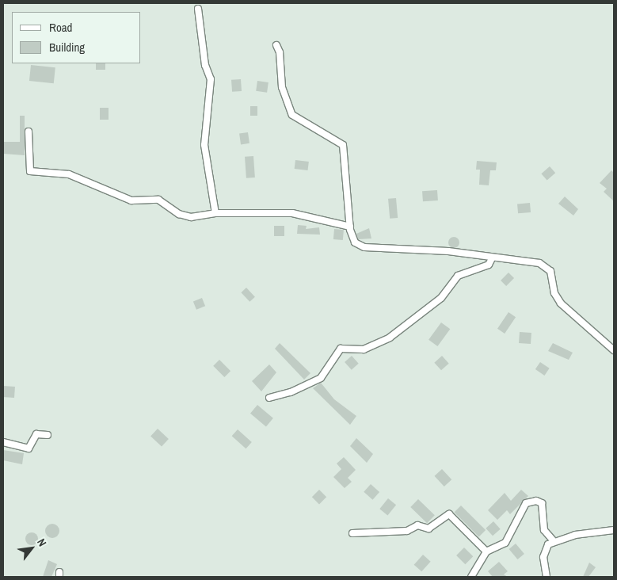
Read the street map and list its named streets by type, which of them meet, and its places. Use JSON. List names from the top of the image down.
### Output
{
  "legend": ["Road", "Building"],
  "north": "top right"
}
